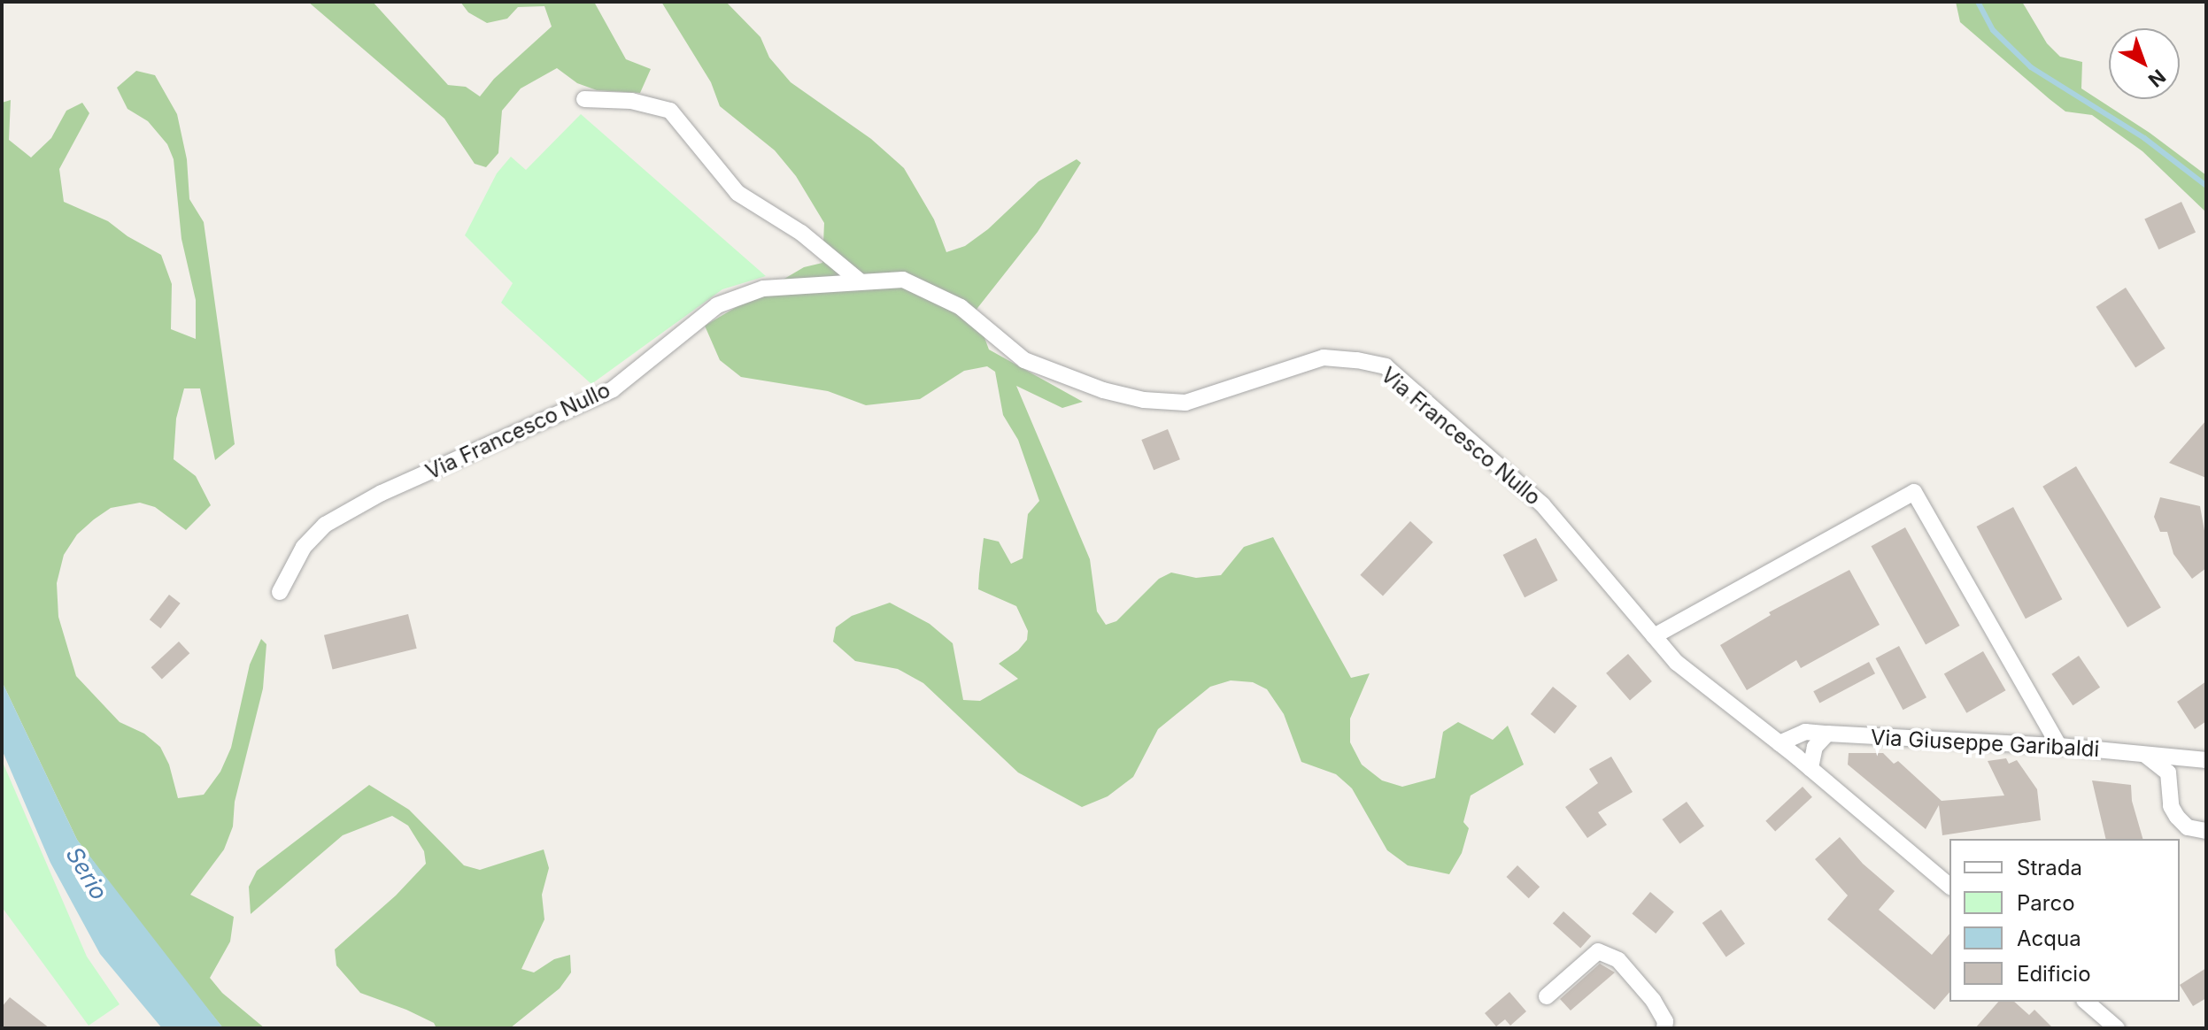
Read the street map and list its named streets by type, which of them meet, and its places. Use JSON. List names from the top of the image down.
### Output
{
  "streets": {
    "street": ["Via Francesco Nullo", "Via Giuseppe Garibaldi"]
  },
  "crossings": [
    ["Via Francesco Nullo", "Via Giuseppe Garibaldi"]
  ],
  "water": ["Serio"],
  "legend": [
    "Strada",
    "Parco",
    "Acqua",
    "Edificio"
  ],
  "north": "bottom right"
}
